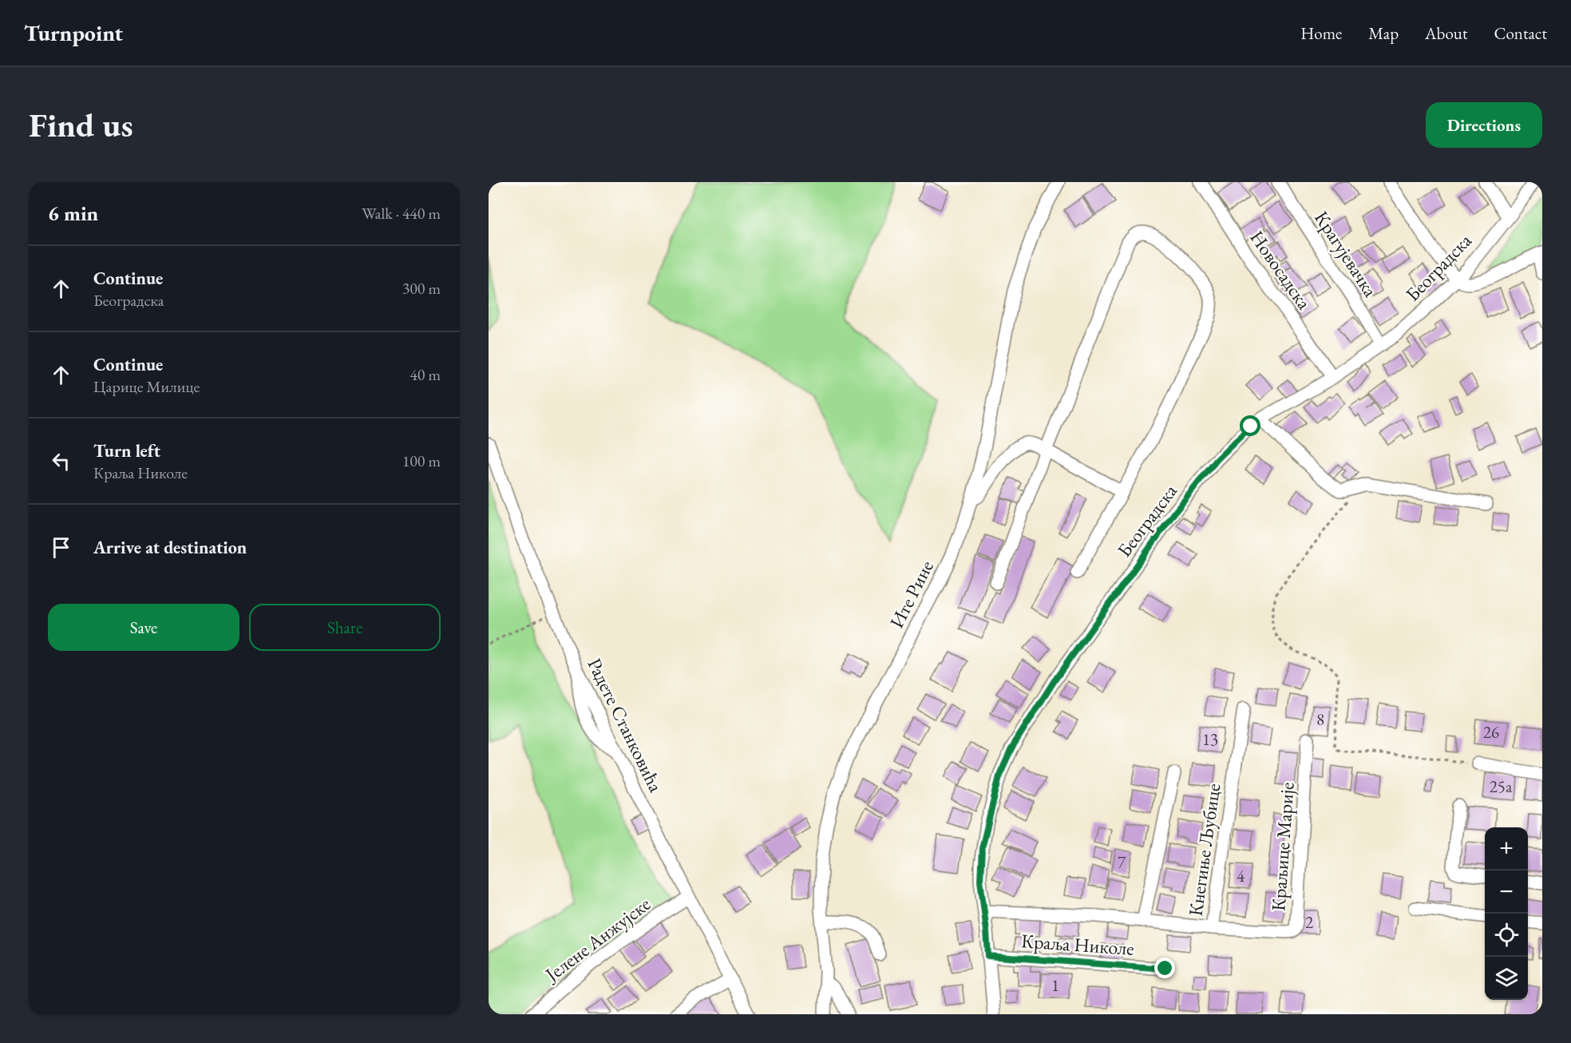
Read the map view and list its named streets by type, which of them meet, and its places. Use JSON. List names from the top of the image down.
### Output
{
  "streets": {
    "street": [
      "Крагујевачка",
      "Београдска",
      "Новосадска",
      "Ите Рине",
      "Радете Станковића",
      "Краљице Марије",
      "Кнегиње Љубице",
      "Јелене Анжујске",
      "Краља Николе"
    ]
  },
  "crossings": [
    ["Крагујевачка", "Београдска"],
    ["Београдска", "Новосадска"],
    ["Београдска", "Кнегиње Љубице"],
    ["Београдска", "Краља Николе"],
    ["Радете Станковића", "Јелене Анжујске"],
    ["Краљице Марије", "Кнегиње Љубице"]
  ],
  "house_numbers": [
    "8",
    "26",
    "13",
    "25a",
    "7",
    "4",
    "2",
    "1"
  ],
  "page": {
    "header": "Turnpoint",
    "nav": [
      "Home",
      "Map",
      "About",
      "Contact"
    ],
    "buttons": [
      "Directions",
      ["Save", "Share"]
    ],
    "title": "Find us",
    "heading": ["6 min", "Walk · 440 m"],
    "list": [
      ["Continue", "Београдска", "300 m"],
      ["Continue", "Царице Милице", "40 m"],
      ["Turn left", "Краља Николе", "100 m"],
      "Arrive at destination"
    ],
    "map_buttons": ["+", "−"]
  }
}
